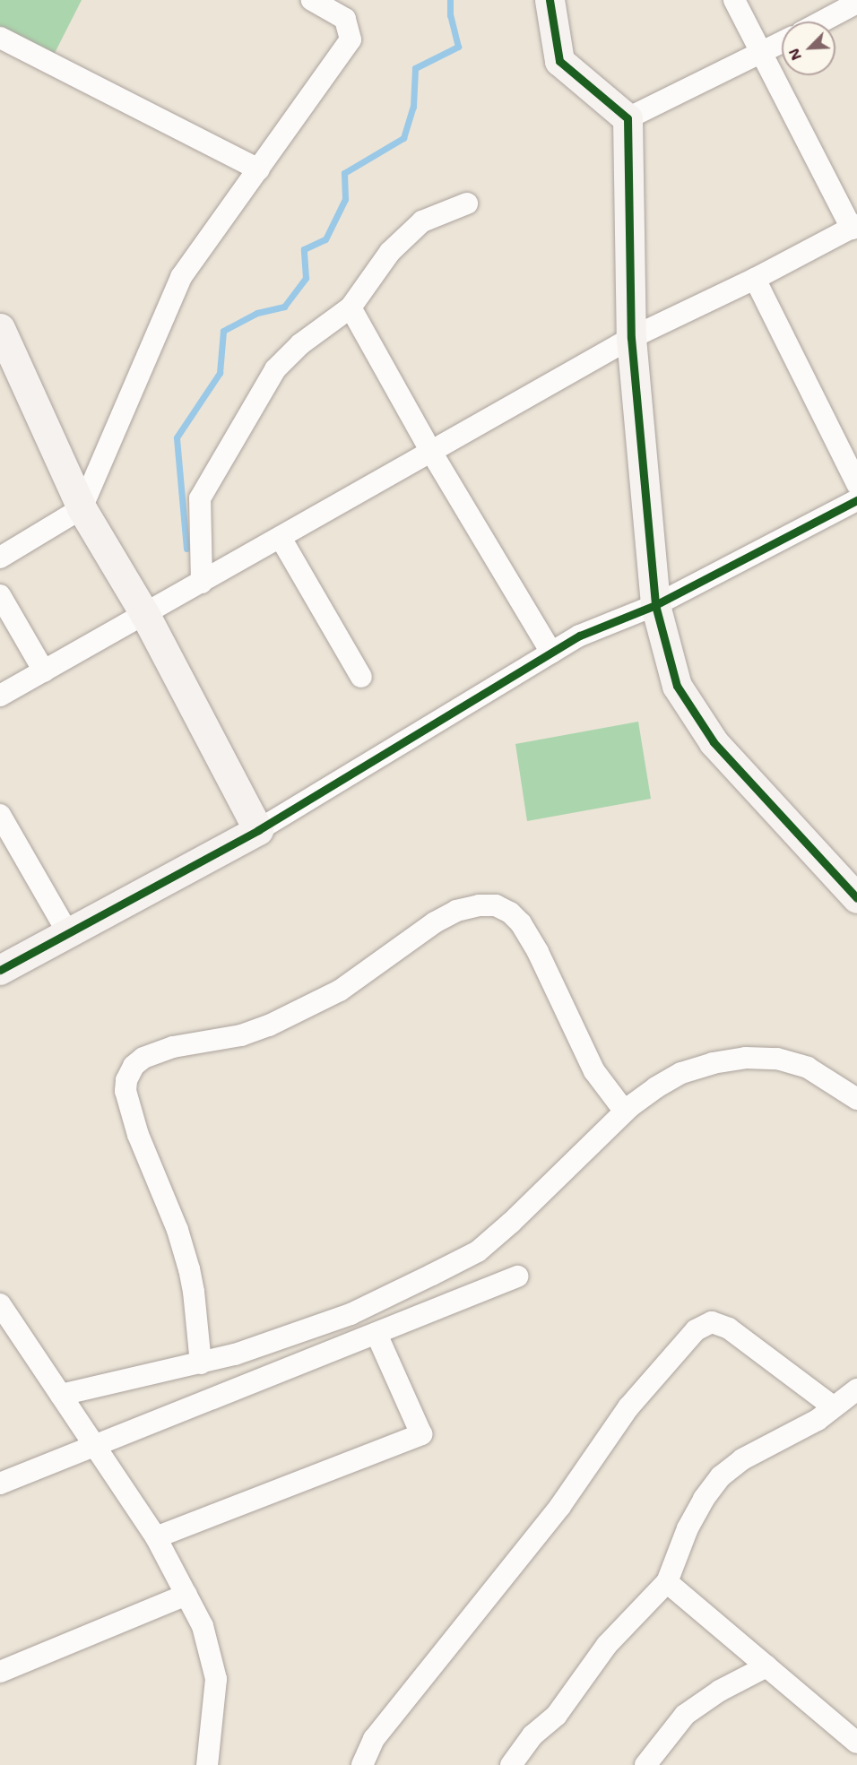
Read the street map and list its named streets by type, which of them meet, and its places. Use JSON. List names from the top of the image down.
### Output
{
  "north": "bottom left"
}
